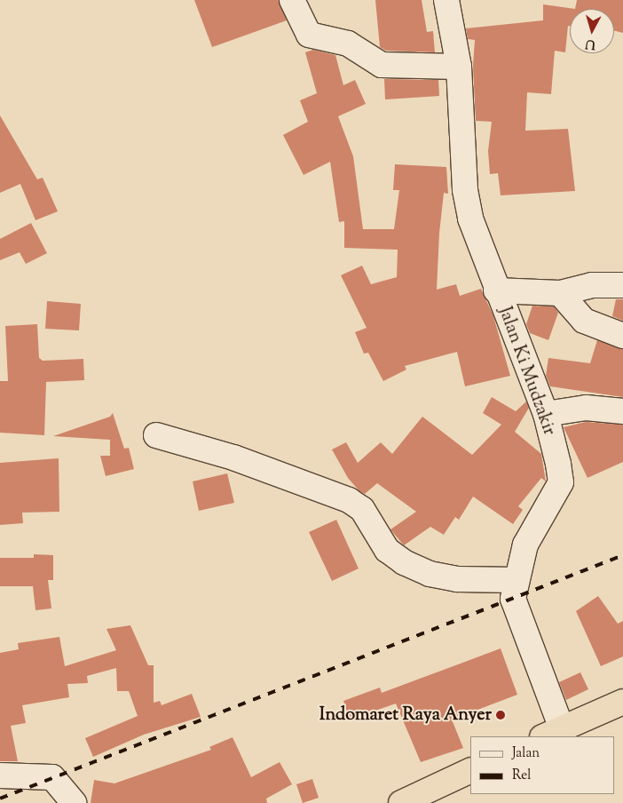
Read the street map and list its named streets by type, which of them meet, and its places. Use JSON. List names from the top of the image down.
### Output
{
  "streets": {
    "street": ["Jalan Ki Mudzakir"]
  },
  "places": ["Indomaret Raya Anyer"],
  "legend": ["Jalan", "Rel"],
  "north": "bottom"
}
